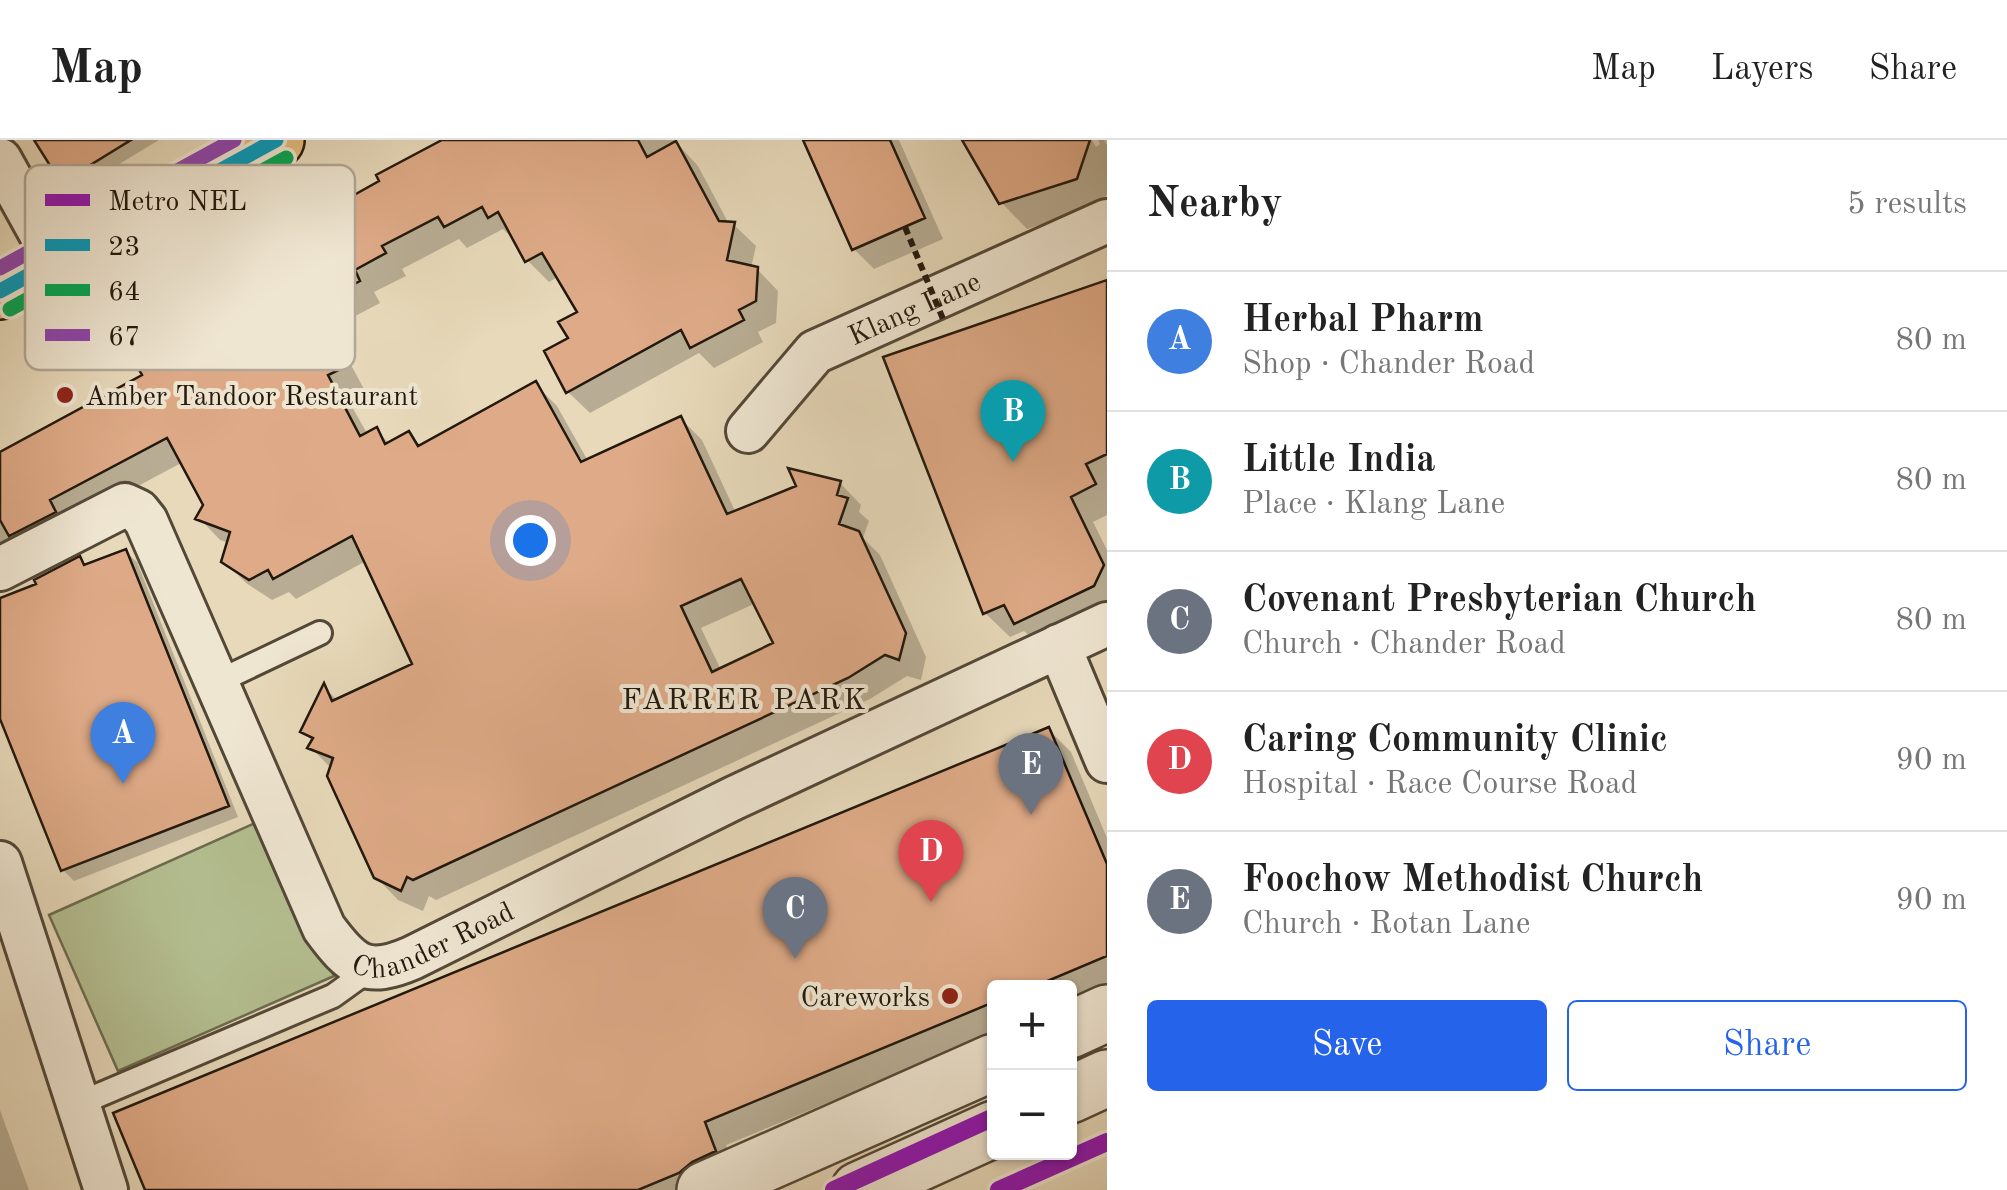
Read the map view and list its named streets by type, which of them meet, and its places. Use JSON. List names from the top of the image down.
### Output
{
  "streets": {
    "street": ["Klang Lane", "Chander Road"]
  },
  "districts": ["FARRER PARK"],
  "places": ["Amber Tandoor Restaurant", "Careworks"],
  "lines": [
    "transit line 23",
    "transit line 67",
    "transit line 64",
    "metro line NEL"
  ],
  "legend": [
    "Metro NEL",
    "23",
    "64",
    "67"
  ],
  "page": {
    "header": "Map",
    "nav": ["Map", "Layers", "Share"],
    "heading": ["Nearby", "5 results"],
    "list": [
      {
        "mark": "A",
        "name": "Herbal Pharm",
        "note": "Shop · Chander Road",
        "value": "80 m"
      },
      {
        "mark": "B",
        "name": "Little India",
        "note": "Place · Klang Lane",
        "value": "80 m"
      },
      {
        "mark": "C",
        "name": "Covenant Presbyterian Church",
        "note": "Church · Chander Road",
        "value": "80 m"
      },
      {
        "mark": "D",
        "name": "Caring Community Clinic",
        "note": "Hospital · Race Course Road",
        "value": "90 m"
      },
      {
        "mark": "E",
        "name": "Foochow Methodist Church",
        "note": "Church · Rotan Lane",
        "value": "90 m"
      }
    ],
    "pins": [
      "B",
      "A",
      "E",
      "D",
      "C"
    ],
    "buttons": ["Save", "Share"],
    "map_buttons": ["+", "−"]
  }
}
